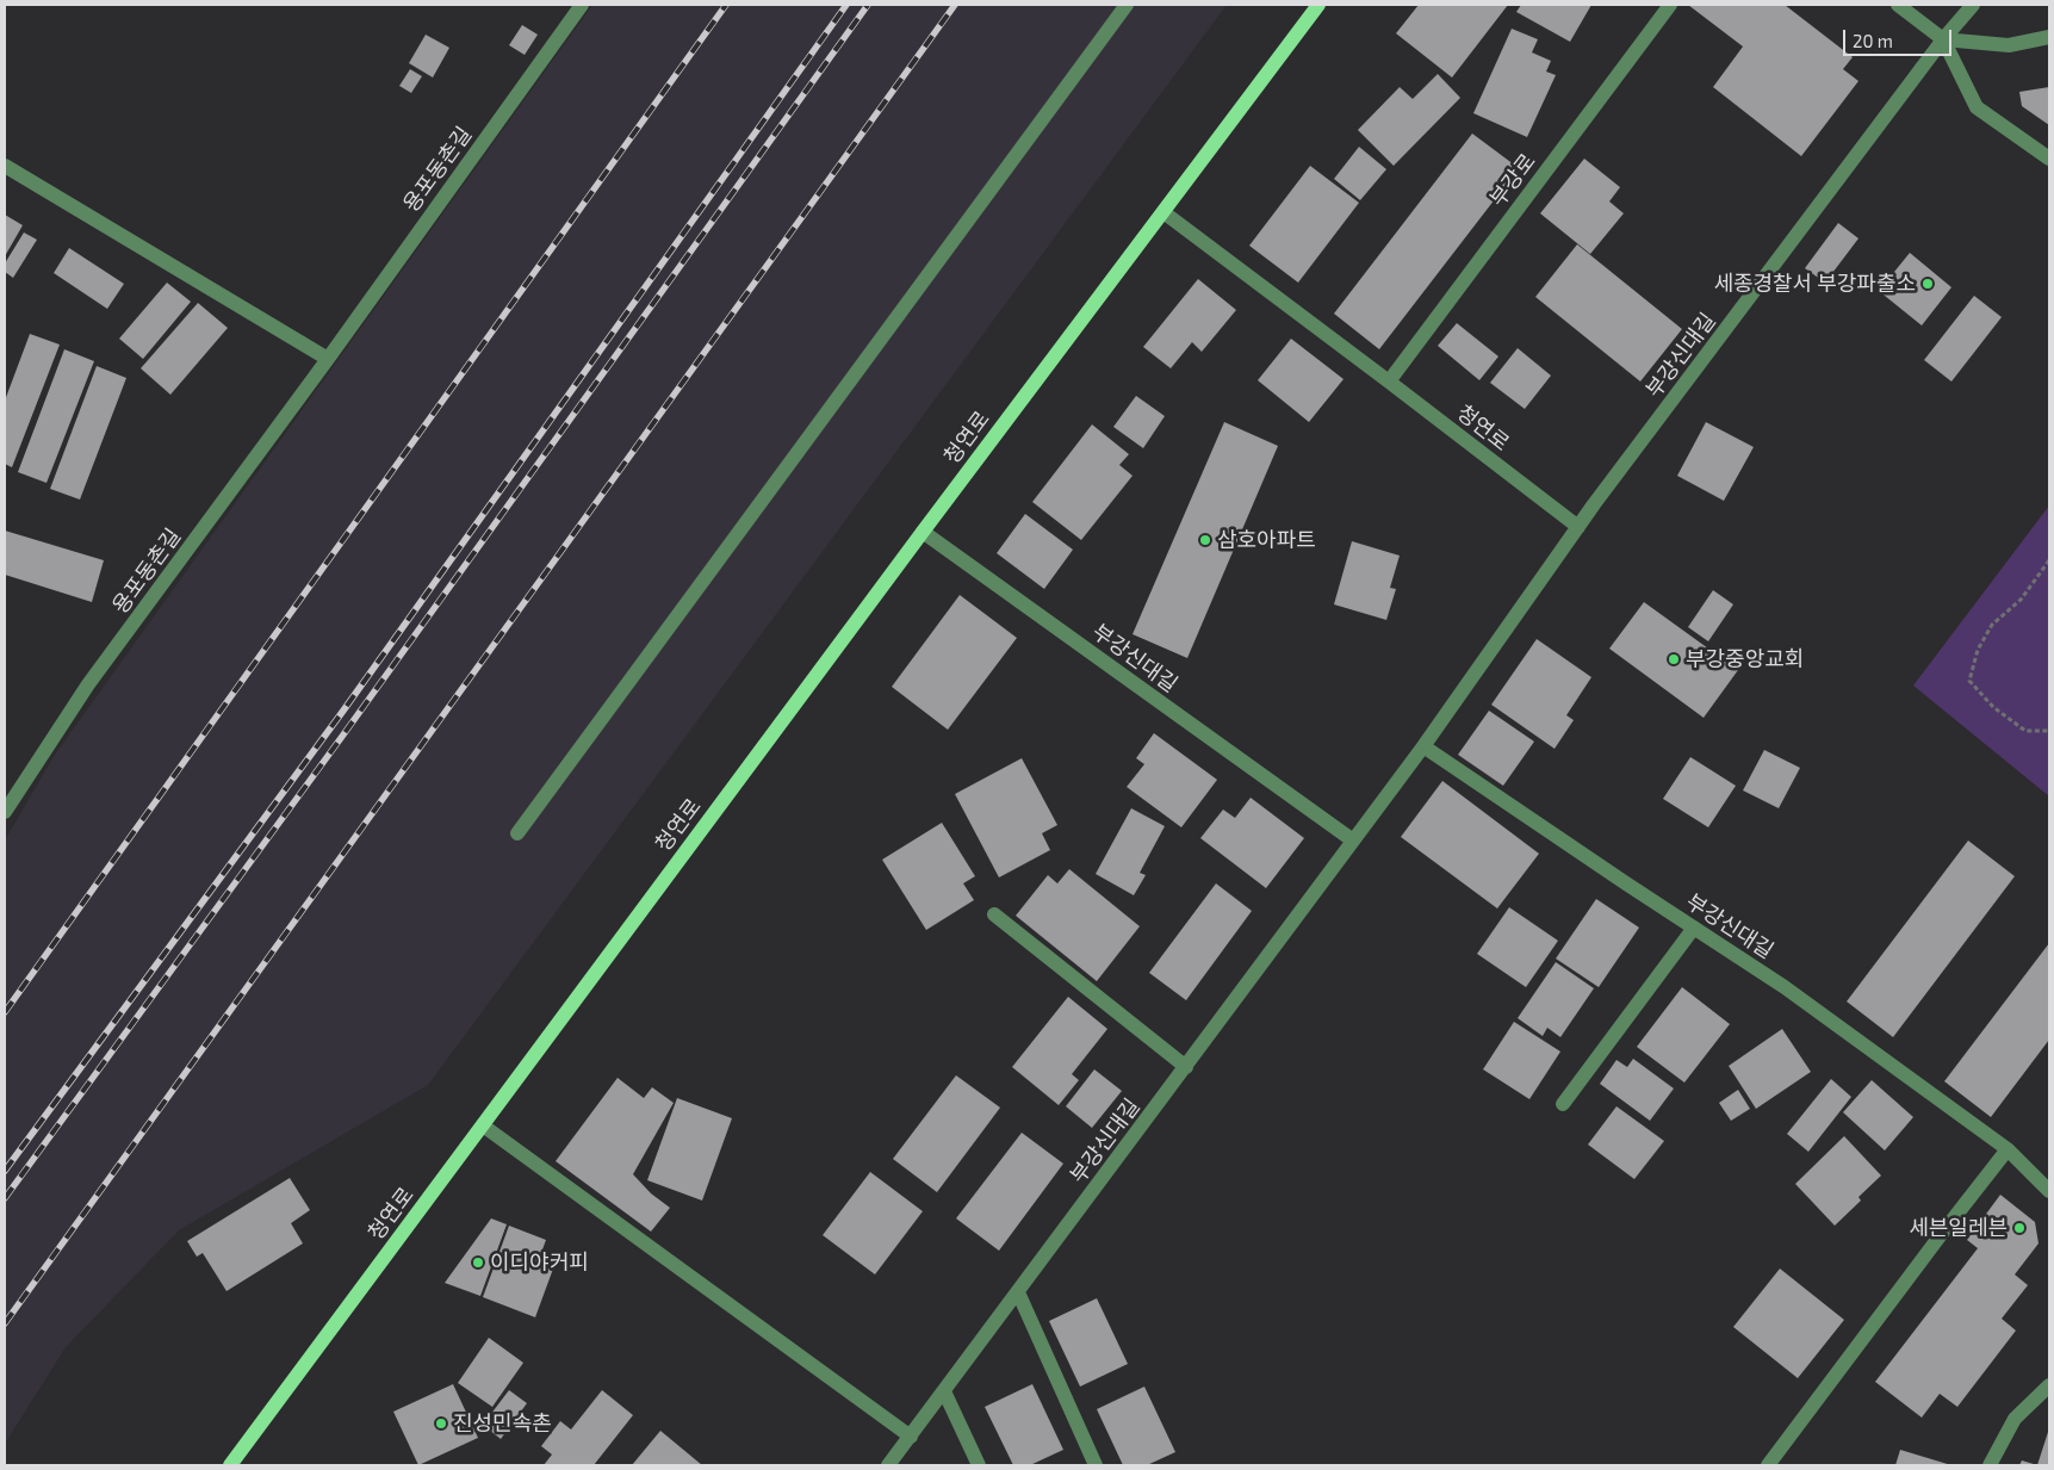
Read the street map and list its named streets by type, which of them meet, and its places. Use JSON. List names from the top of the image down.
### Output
{
  "streets": {
    "main road": ["청연로"],
    "street": ["용포동촌길", "부강로", "부강신대길"]
  },
  "crossings": [
    ["부강로", "청연로"],
    ["부강신대길", "청연로"]
  ],
  "places": [
    "세종경찰서 부강파출소",
    "삼호아파트",
    "부강중앙교회",
    "세븐일레븐",
    "이디야커피",
    "진성민속촌"
  ],
  "scale_bar": "20 m"
}
